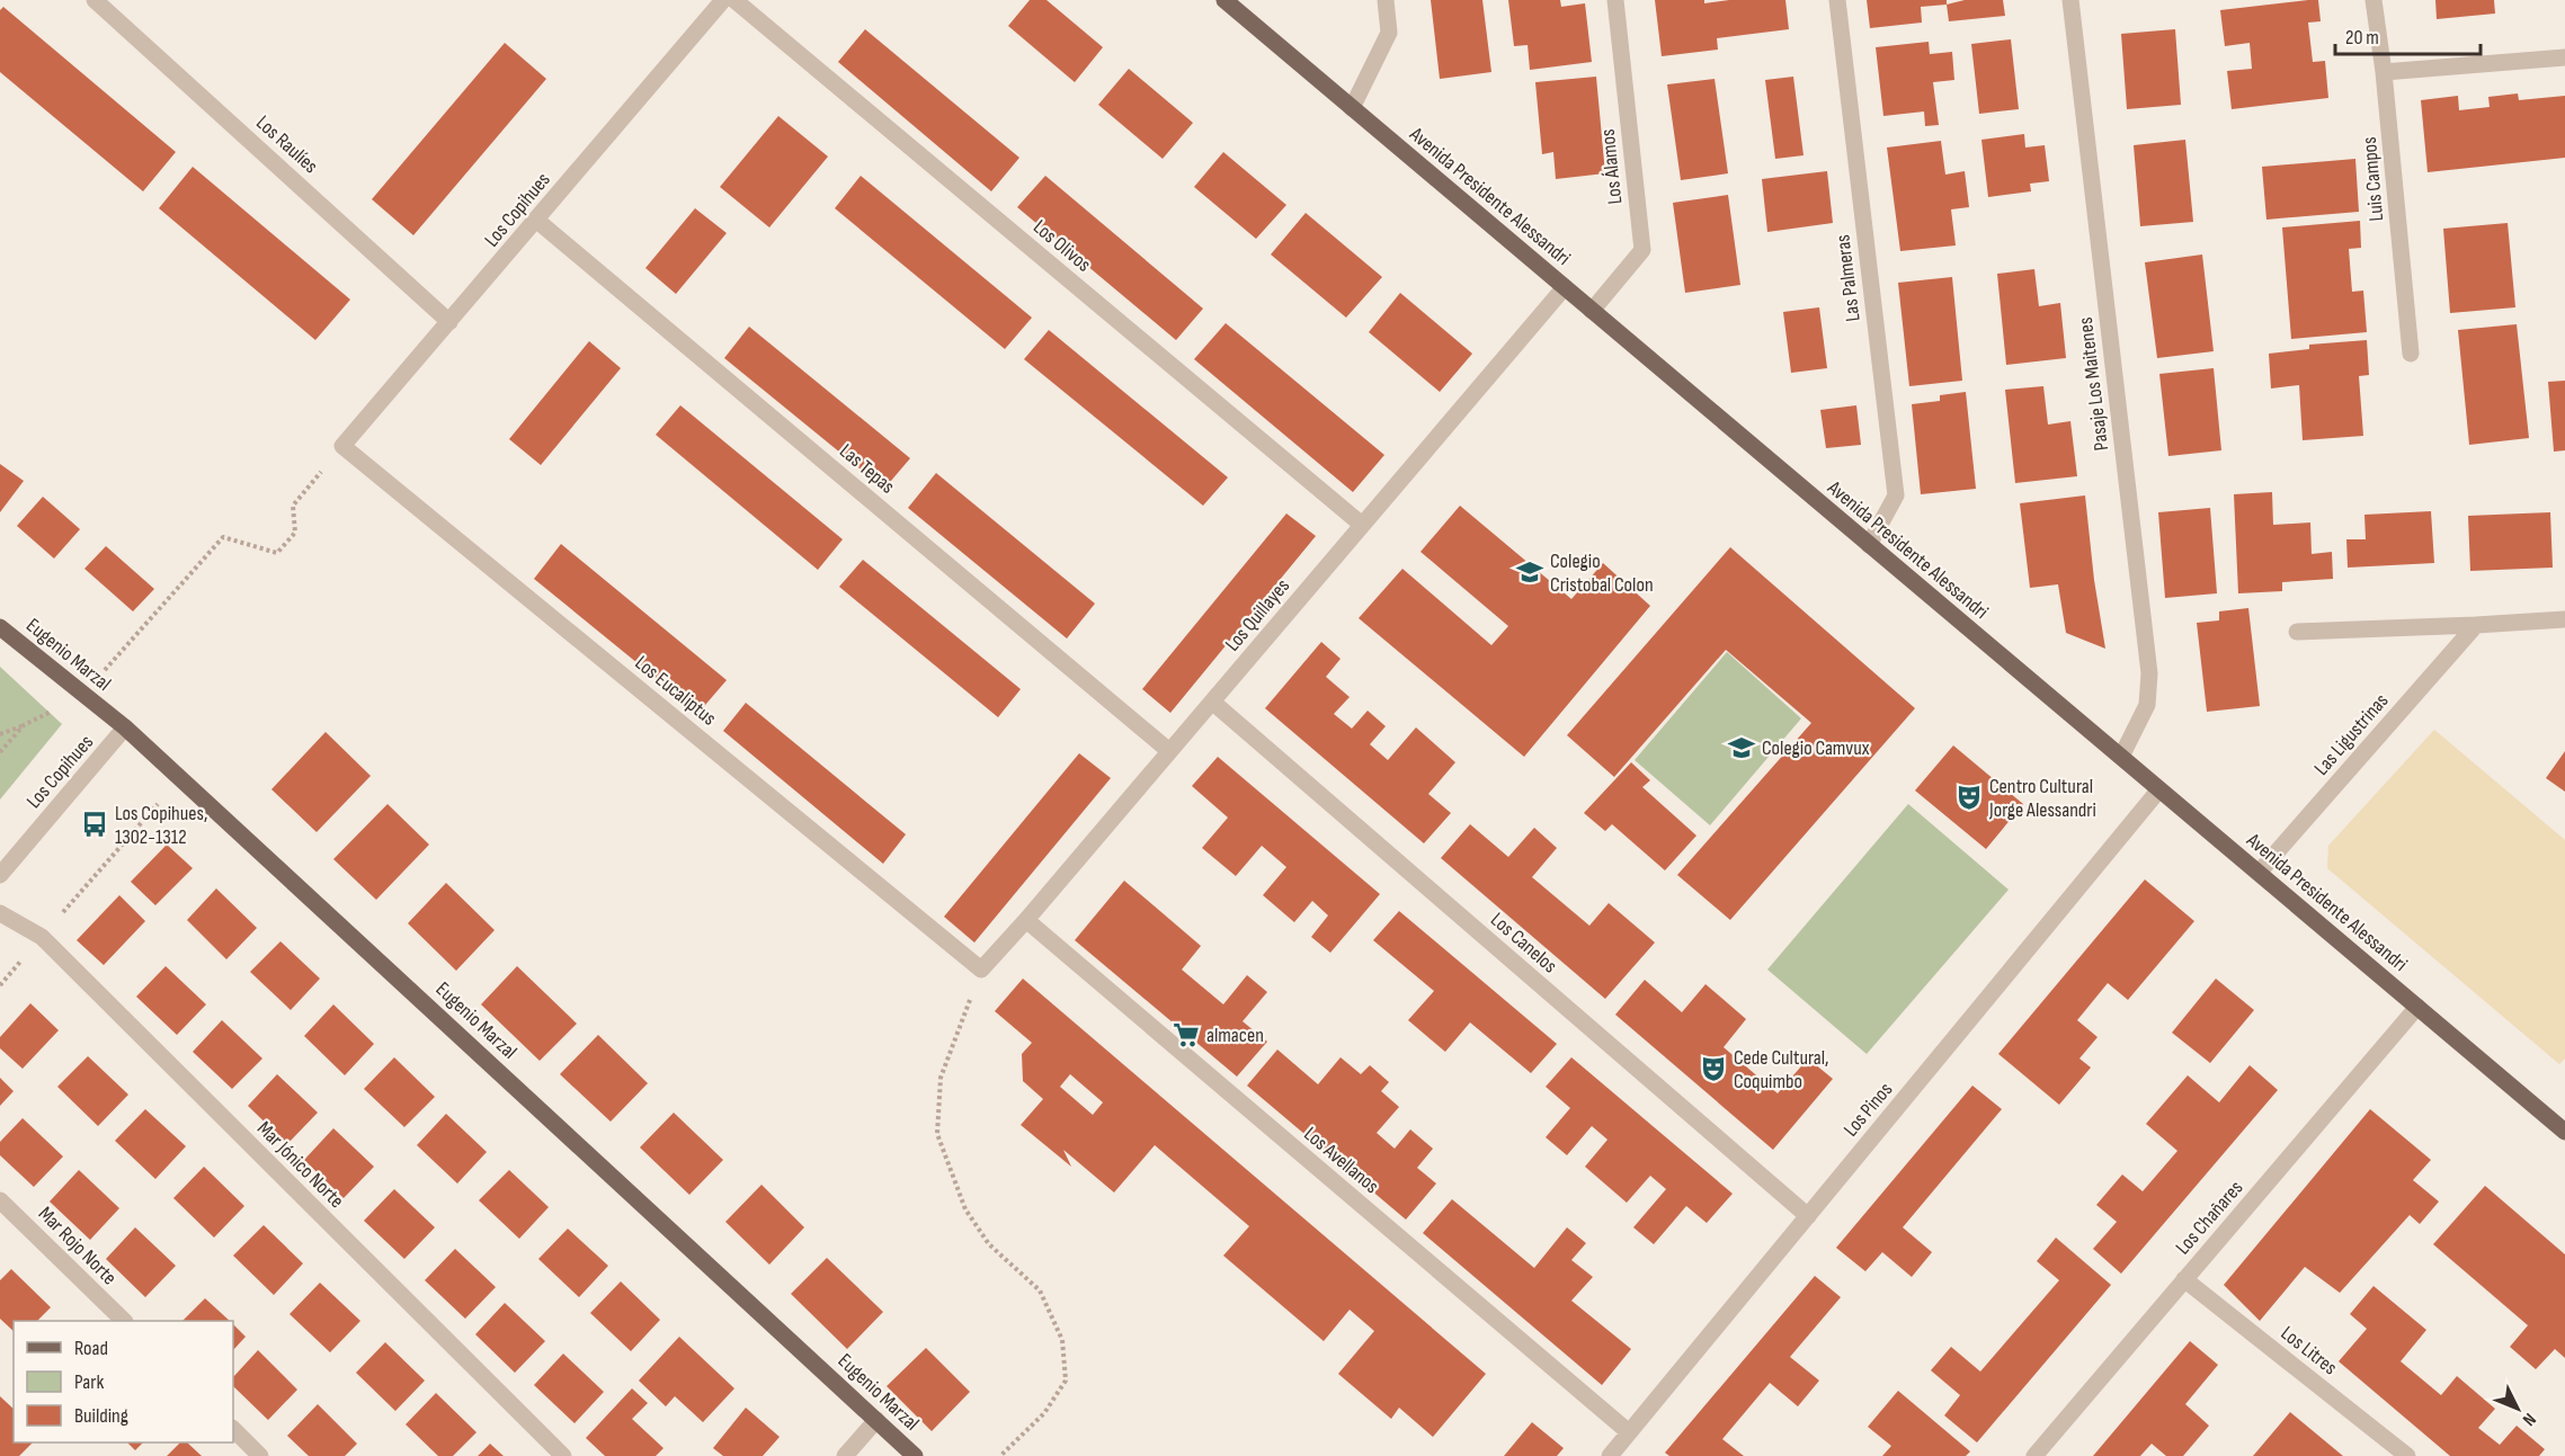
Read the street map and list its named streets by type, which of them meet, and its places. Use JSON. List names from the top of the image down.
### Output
{
  "streets": {
    "main road": ["Avenida Presidente Alessandri", "Eugenio Marzal"],
    "street": [
      "Los Raulíes",
      "Los Álamos",
      "Luis Campos",
      "Los Copihues",
      "Los Olivos",
      "Las Palmeras",
      "Pasaje Los Maitenes",
      "Las Tepas",
      "Los Quillayes",
      "Los Eucaliptus",
      "Las Ligustrinas",
      "Los Canelos",
      "Los Pinos",
      "Los Avellanos",
      "Mar Jónico Norte",
      "Los Chañares",
      "Mar Rojo Norte",
      "Los Litres"
    ]
  },
  "crossings": [
    ["Los Raulíes", "Los Copihues"],
    ["Los Álamos", "Avenida Presidente Alessandri"],
    ["Avenida Presidente Alessandri", "Las Palmeras"],
    ["Avenida Presidente Alessandri", "Pasaje Los Maitenes"],
    ["Avenida Presidente Alessandri", "Los Quillayes"],
    ["Avenida Presidente Alessandri", "Las Ligustrinas"],
    ["Avenida Presidente Alessandri", "Los Pinos"],
    ["Avenida Presidente Alessandri", "Los Chañares"],
    ["Los Copihues", "Las Tepas"],
    ["Los Copihues", "Eugenio Marzal"],
    ["Los Copihues", "Los Eucaliptus"],
    ["Los Olivos", "Los Quillayes"],
    ["Las Tepas", "Los Quillayes"],
    ["Los Quillayes", "Los Eucaliptus"],
    ["Los Quillayes", "Los Canelos"],
    ["Los Quillayes", "Los Avellanos"],
    ["Los Canelos", "Los Pinos"],
    ["Los Pinos", "Los Avellanos"],
    ["Los Chañares", "Los Litres"]
  ],
  "places": {
    "school or university": ["Colegio Cristobal Colon", "Colegio Camvux"],
    "theatre": ["Centro Cultural Jorge Alessandri", "Cede Cultural, Coquimbo"],
    "bus stop": ["Los Copihues, 1302-1312"],
    "supermarket": ["almacen"]
  },
  "legend": ["Road", "Park", "Building"],
  "scale_bar": "20 m",
  "north": "bottom right"
}
